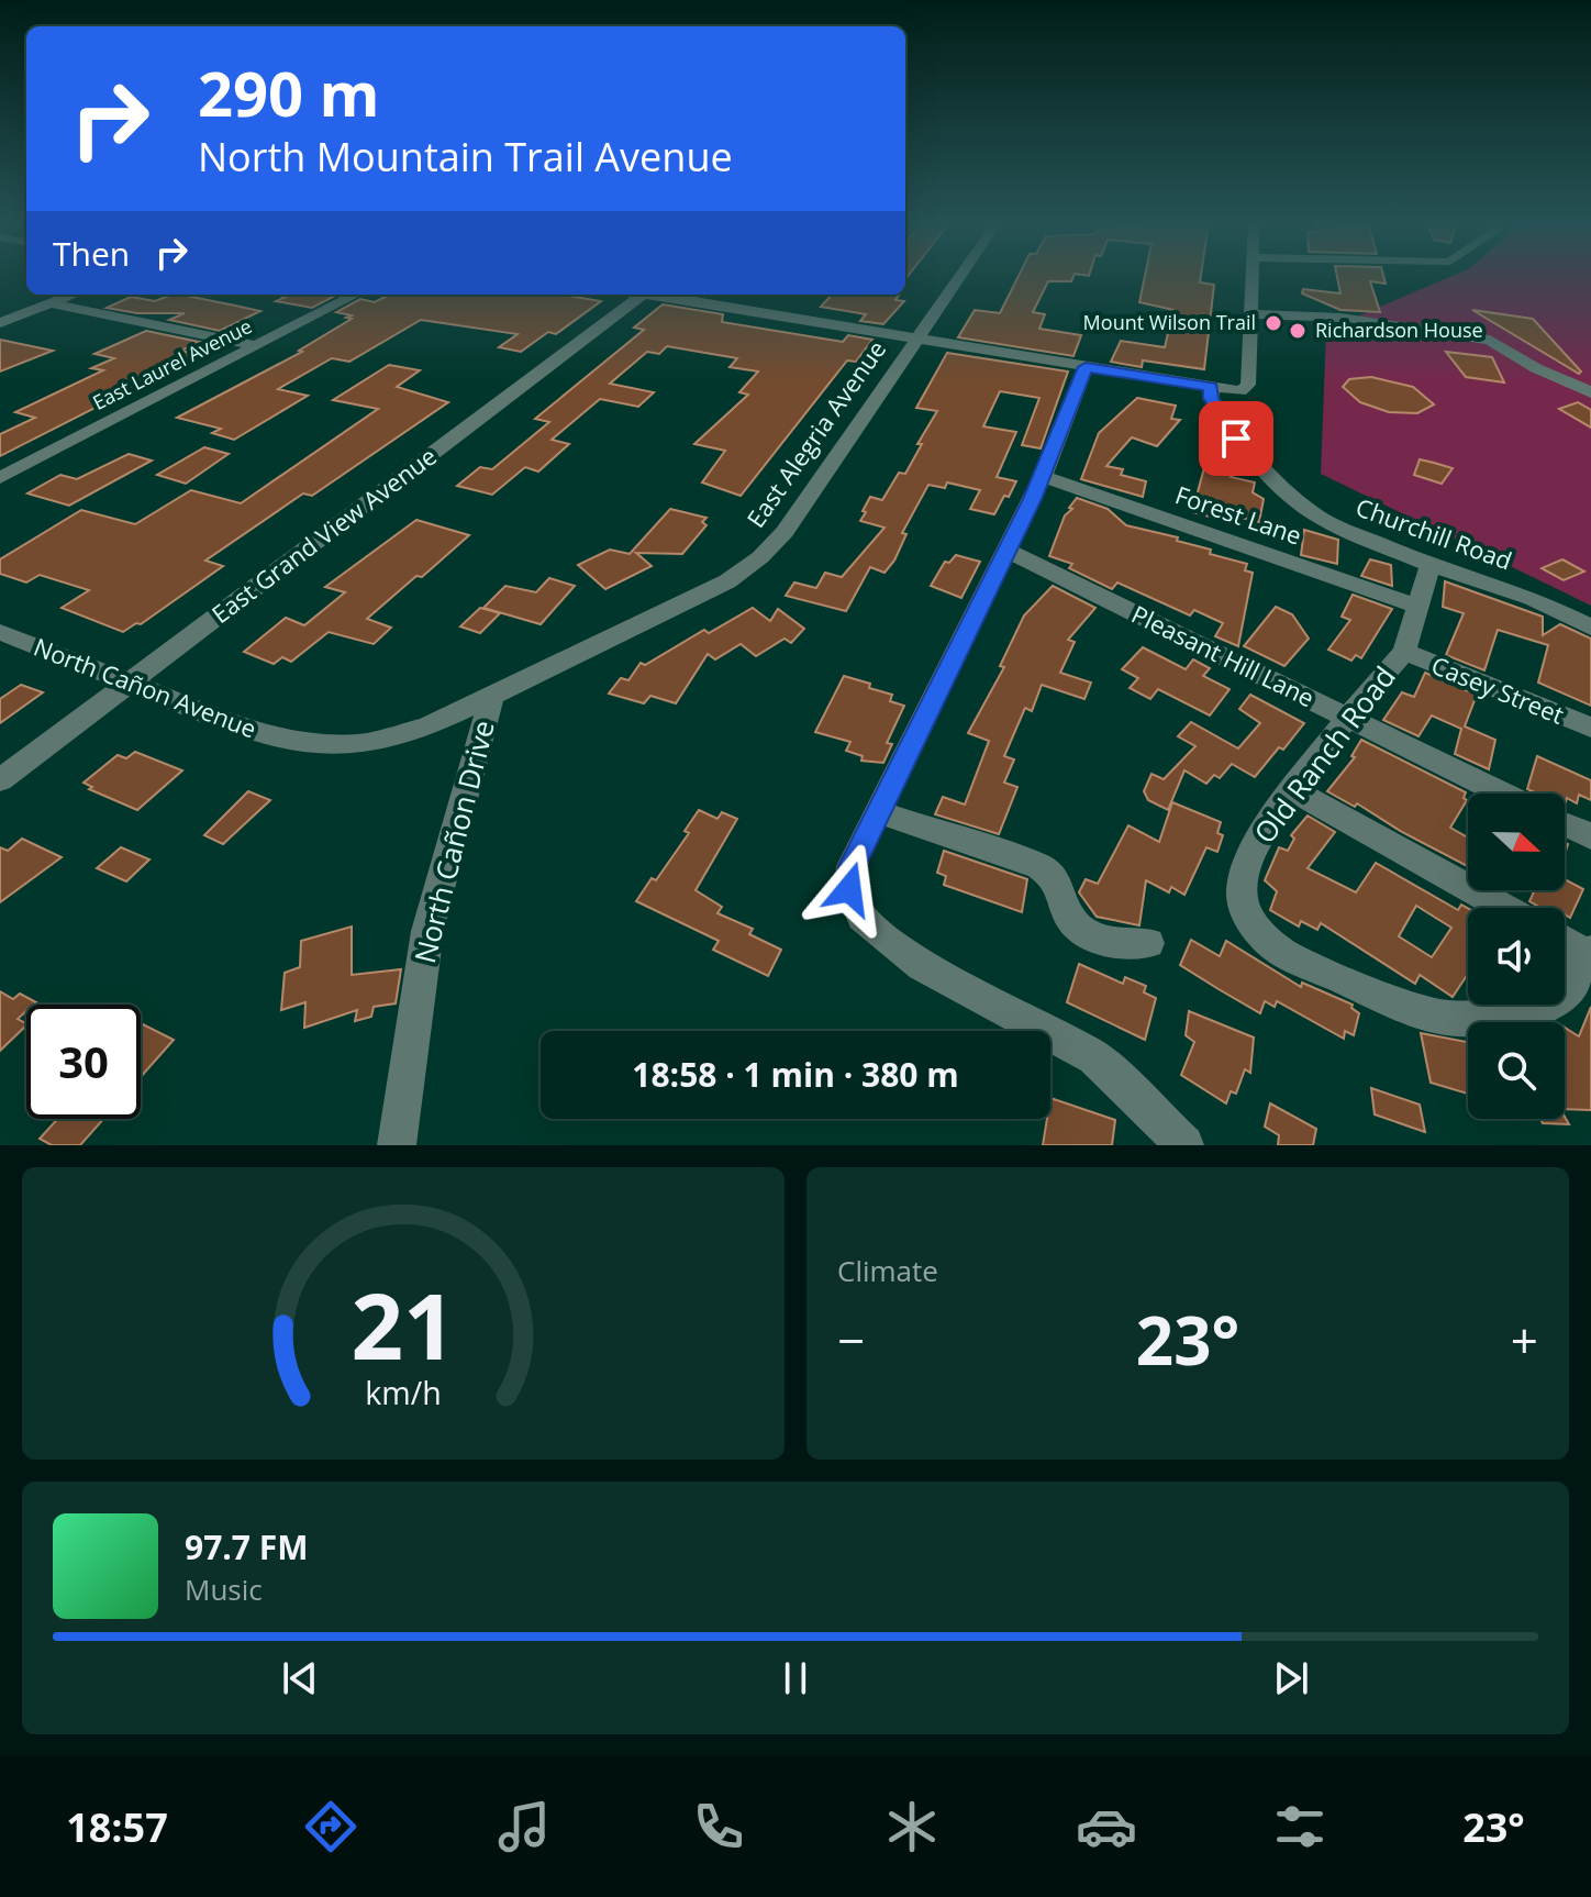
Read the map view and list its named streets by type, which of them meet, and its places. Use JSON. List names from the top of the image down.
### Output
{
  "streets": {
    "street": [
      "East Laurel Avenue",
      "East Alegria Avenue",
      "Forest Lane",
      "Churchill Road",
      "East Grand View Avenue",
      "Pleasant Hill Lane",
      "North Cañon Avenue",
      "Casey Street",
      "Old Ranch Road",
      "North Cañon Drive"
    ]
  },
  "crossings": [
    ["East Alegria Avenue", "North Cañon Avenue"],
    ["East Alegria Avenue", "North Cañon Drive"],
    ["Forest Lane", "Old Ranch Road"],
    ["Churchill Road", "Old Ranch Road"],
    ["East Grand View Avenue", "North Cañon Avenue"],
    ["Pleasant Hill Lane", "Old Ranch Road"],
    ["North Cañon Avenue", "North Cañon Drive"],
    ["Casey Street", "Old Ranch Road"]
  ],
  "places": ["Mount Wilson Trail", "Richardson House"],
  "north": "right",
  "page": {
    "turn": ["290 m", "North Mountain Trail Avenue"],
    "then": "Then",
    "limit": "30",
    "trip": "18:58 · 1 min · 380 m",
    "tile": "Climate",
    "heat": ["−", "23°", "+"],
    "song": ["97.7 FM", "Music"],
    "tabs": ["18:57", "23°"],
    "gauge": ["21", "km/h"]
  }
}
